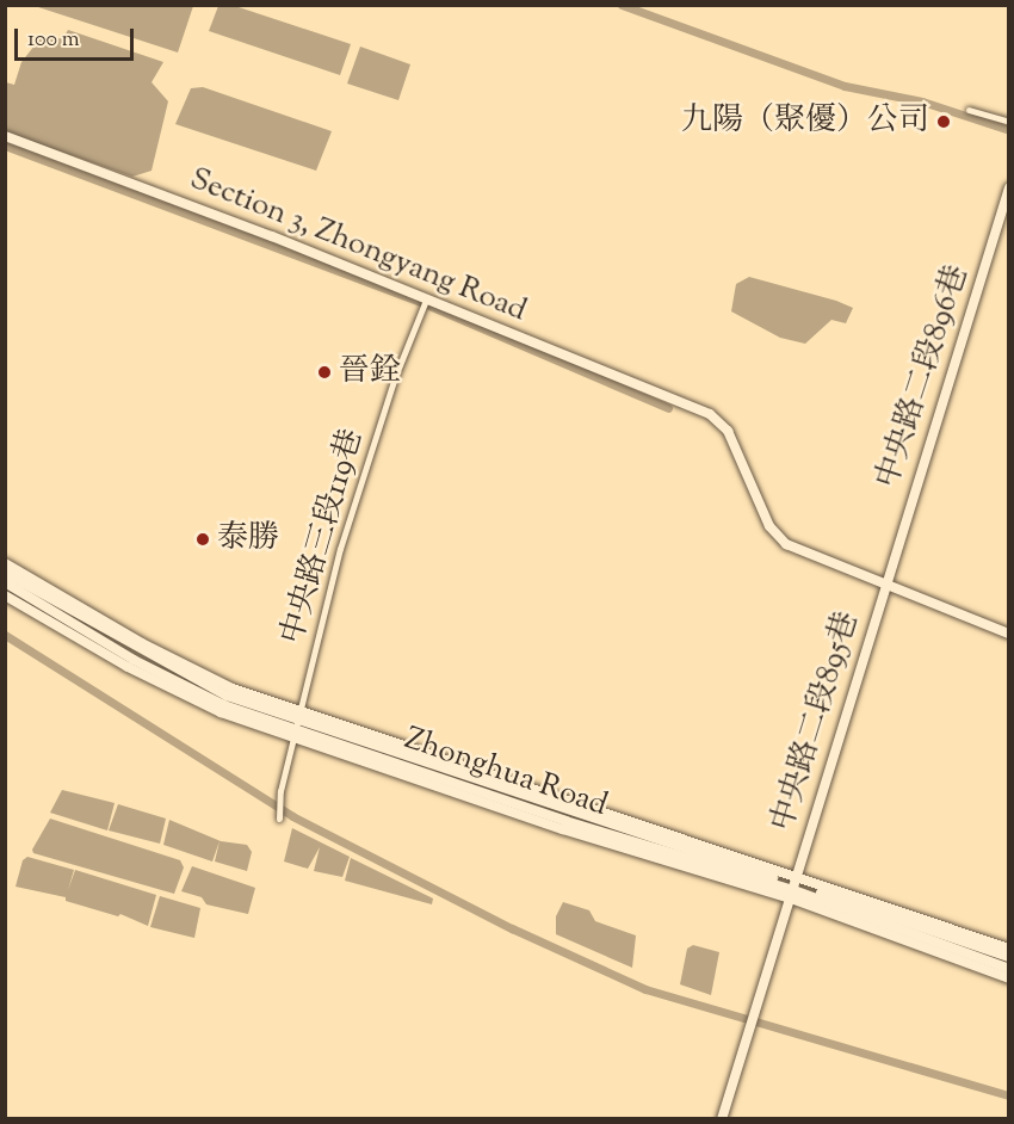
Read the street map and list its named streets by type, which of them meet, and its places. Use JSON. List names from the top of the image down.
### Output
{
  "streets": {
    "main road": [
      "Section 3, Zhongyang Road",
      "中央路二段896巷",
      "中央路二段895巷",
      "Zhonghua Road"
    ],
    "street": ["中央路三段119巷"]
  },
  "crossings": [
    ["Section 3, Zhongyang Road", "中央路二段896巷"],
    ["Section 3, Zhongyang Road", "中央路三段119巷"],
    ["Section 3, Zhongyang Road", "中央路二段895巷"],
    ["中央路二段896巷", "中央路二段895巷"],
    ["中央路三段119巷", "Zhonghua Road"],
    ["中央路二段895巷", "Zhonghua Road"]
  ],
  "places": ["九陽（聚優）公司", "晉銓", "泰勝"],
  "scale_bar": "100 m"
}
